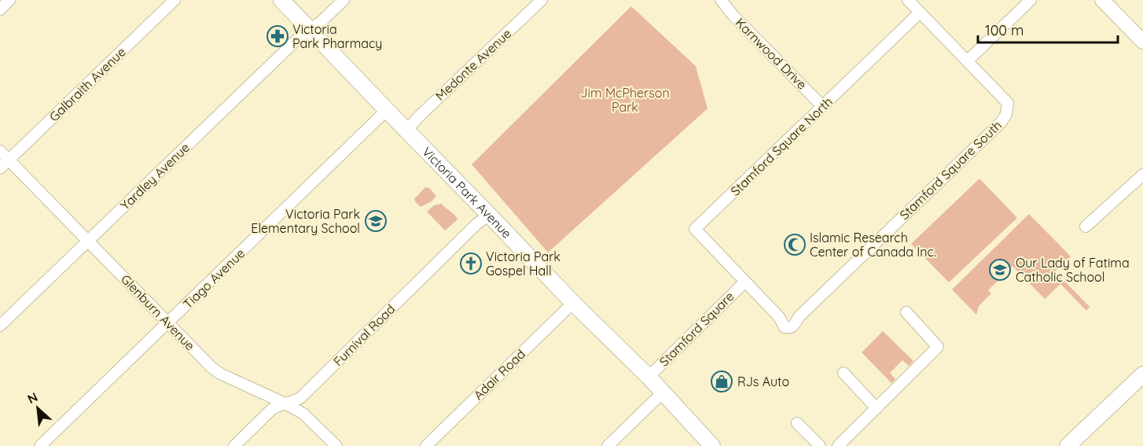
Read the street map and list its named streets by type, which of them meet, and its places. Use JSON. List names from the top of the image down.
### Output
{
  "streets": {
    "main road": ["Victoria Park Avenue"],
    "street": [
      "Karnwood Drive",
      "Medonte Avenue",
      "Galbraith Avenue",
      "Stamford Square North",
      "Stamford Square South",
      "Yardley Avenue",
      "Tiago Avenue",
      "Glenburn Avenue",
      "Stamford Square",
      "Furnival Road",
      "Adair Road"
    ]
  },
  "crossings": [
    ["Karnwood Drive", "Stamford Square North"],
    ["Medonte Avenue", "Victoria Park Avenue"],
    ["Galbraith Avenue", "Glenburn Avenue"],
    ["Stamford Square North", "Stamford Square South"],
    ["Stamford Square North", "Stamford Square"],
    ["Stamford Square South", "Stamford Square"],
    ["Yardley Avenue", "Victoria Park Avenue"],
    ["Yardley Avenue", "Glenburn Avenue"],
    ["Victoria Park Avenue", "Tiago Avenue"],
    ["Victoria Park Avenue", "Stamford Square"],
    ["Victoria Park Avenue", "Furnival Road"],
    ["Victoria Park Avenue", "Adair Road"],
    ["Tiago Avenue", "Glenburn Avenue"],
    ["Glenburn Avenue", "Furnival Road"]
  ],
  "parks": ["Jim McPherson Park"],
  "places": {
    "pharmacy": ["Victoria Park Pharmacy"],
    "school or university": ["Victoria Park Elementary School", "Our Lady of Fatima Catholic School"],
    "mosque": ["Islamic Research Center of Canada Inc."],
    "church": ["Victoria Park Gospel Hall"],
    "shop": ["RJs Auto"]
  },
  "scale_bar": "100 m",
  "north": "top left"
}
